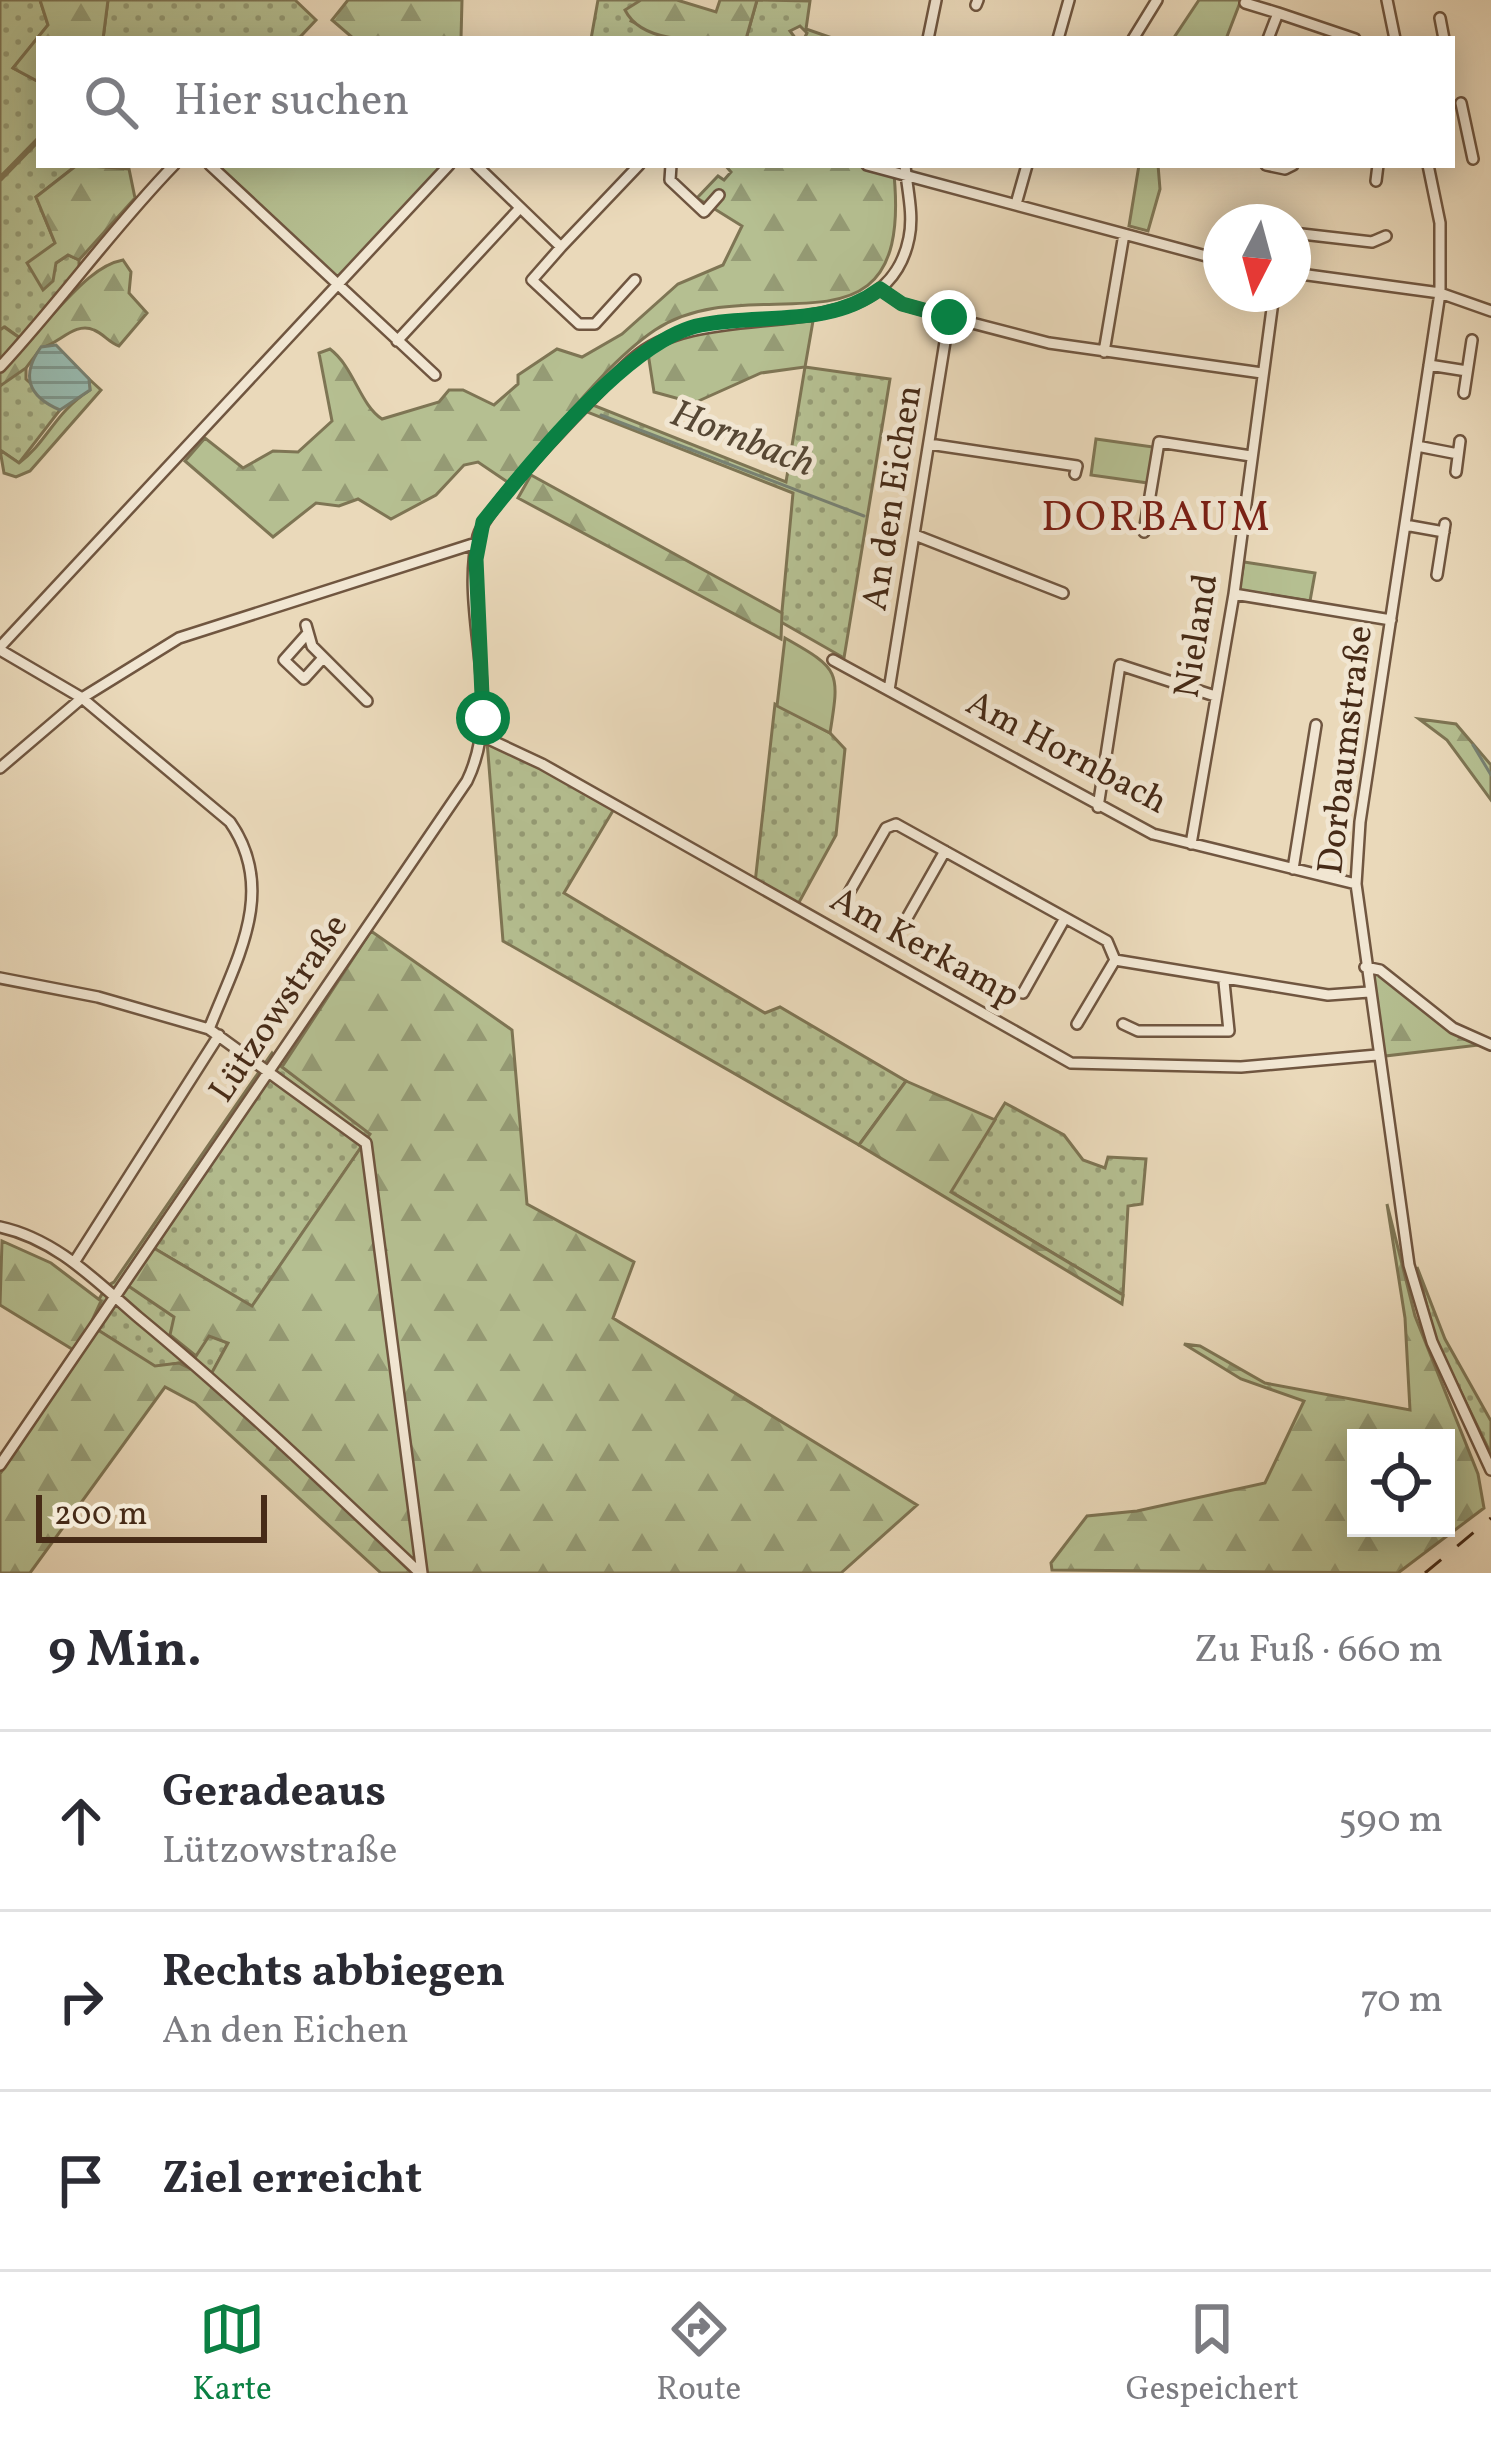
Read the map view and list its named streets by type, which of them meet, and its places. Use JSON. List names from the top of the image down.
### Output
{
  "streets": {
    "street": [
      "An den Eichen",
      "Nieland",
      "Dorbaumstraße",
      "Am Hornbach",
      "Am Kerkamp",
      "Lützowstraße"
    ]
  },
  "crossings": [
    ["An den Eichen", "Am Hornbach"],
    ["Nieland", "Am Hornbach"],
    ["Dorbaumstraße", "Am Hornbach"],
    ["Dorbaumstraße", "Am Kerkamp"],
    ["Am Kerkamp", "Lützowstraße"]
  ],
  "districts": ["DORBAUM"],
  "water": ["Hornbach"],
  "scale_bar": "200 m",
  "north": "bottom",
  "page": {
    "search": "Hier suchen",
    "scale": "200 m",
    "heading": ["9 Min.", "Zu Fuß · 660 m"],
    "list": [
      ["Geradeaus", "Lützowstraße", "590 m"],
      ["Rechts abbiegen", "An den Eichen", "70 m"],
      "Ziel erreicht"
    ],
    "nav": ["Karte", "Route", "Gespeichert"]
  }
}
